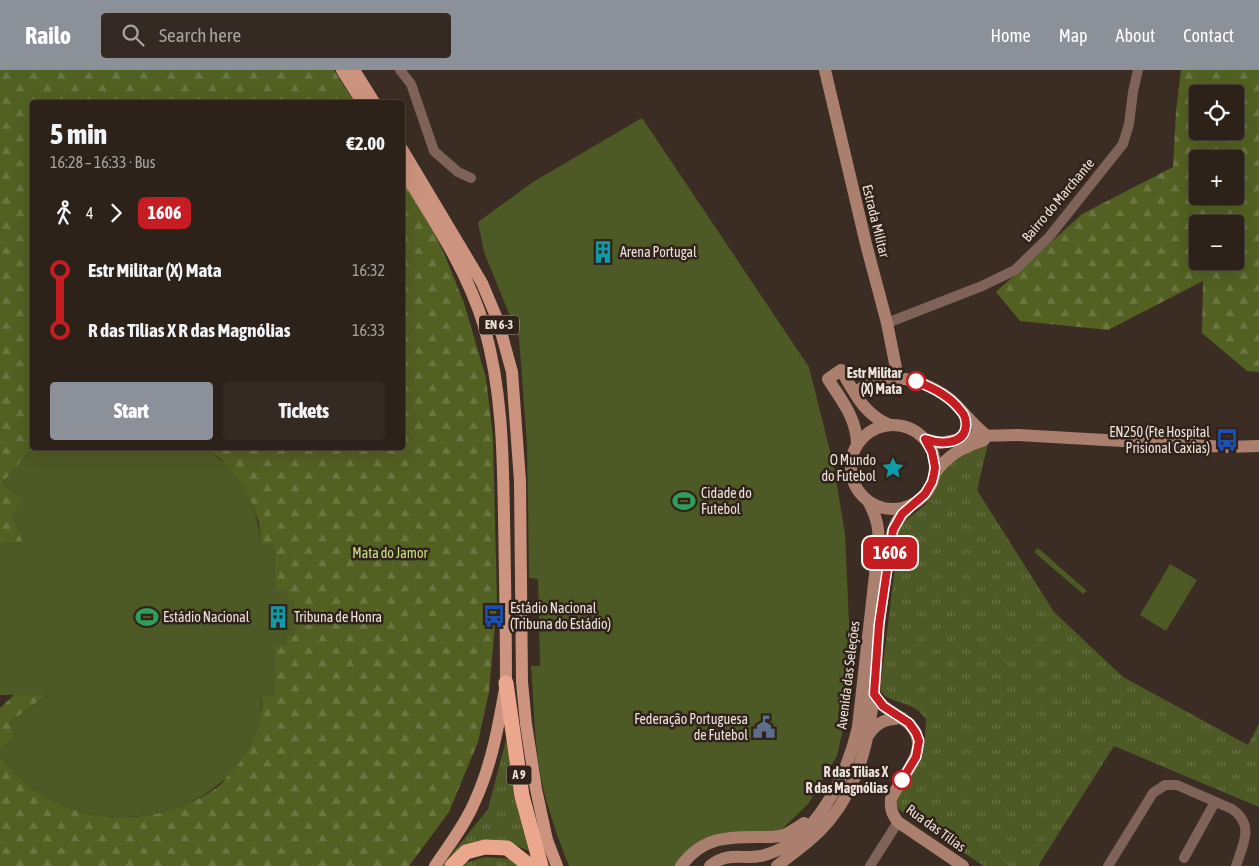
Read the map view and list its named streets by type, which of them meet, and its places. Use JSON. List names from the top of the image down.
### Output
{
  "streets": {
    "highway": ["A 9"],
    "main road": ["EN 6-3"],
    "street": [
      "Bairro do Marchante",
      "Estrada Militar",
      "Avenida das Seleções",
      "Rua das Tílias"
    ]
  },
  "crossings": [
    ["Bairro do Marchante", "Estrada Militar"],
    ["EN 6-3", "A 9"],
    ["Avenida das Seleções", "Rua das Tílias"]
  ],
  "parks": ["Mata do Jamor"],
  "places": {
    "building": ["Arena Portugal", "Tribuna de Honra"],
    "other": ["Estr Militar (X) Mata", "R das Tilias X R das Magnólias"],
    "bus stop": ["EN250 (Fte Hospital Prisional Caxias)", "Estádio Nacional (Tribuna do Estádio)"],
    "place": ["O Mundo do Futebol"],
    "sports": ["Cidade do Futebol", "Estádio Nacional"],
    "public building": ["Federação Portuguesa de Futebol"]
  },
  "lines": ["bus line 1606"],
  "page": {
    "header": "Railo",
    "search": "Search here",
    "nav": [
      "Home",
      "Map",
      "About",
      "Contact"
    ],
    "on_map": "1606",
    "map_buttons": ["+", "−"],
    "heading": ["5 min", "16:28 – 16:33 · Bus", "€2.00"],
    "legs": ["4", "1606"],
    "list": [
      {
        "name": "Estr Militar (X) Mata",
        "value": "16:32"
      },
      {
        "name": "R das Tilias X R das Magnólias",
        "value": "16:33"
      }
    ],
    "buttons": ["Start", "Tickets"]
  }
}
